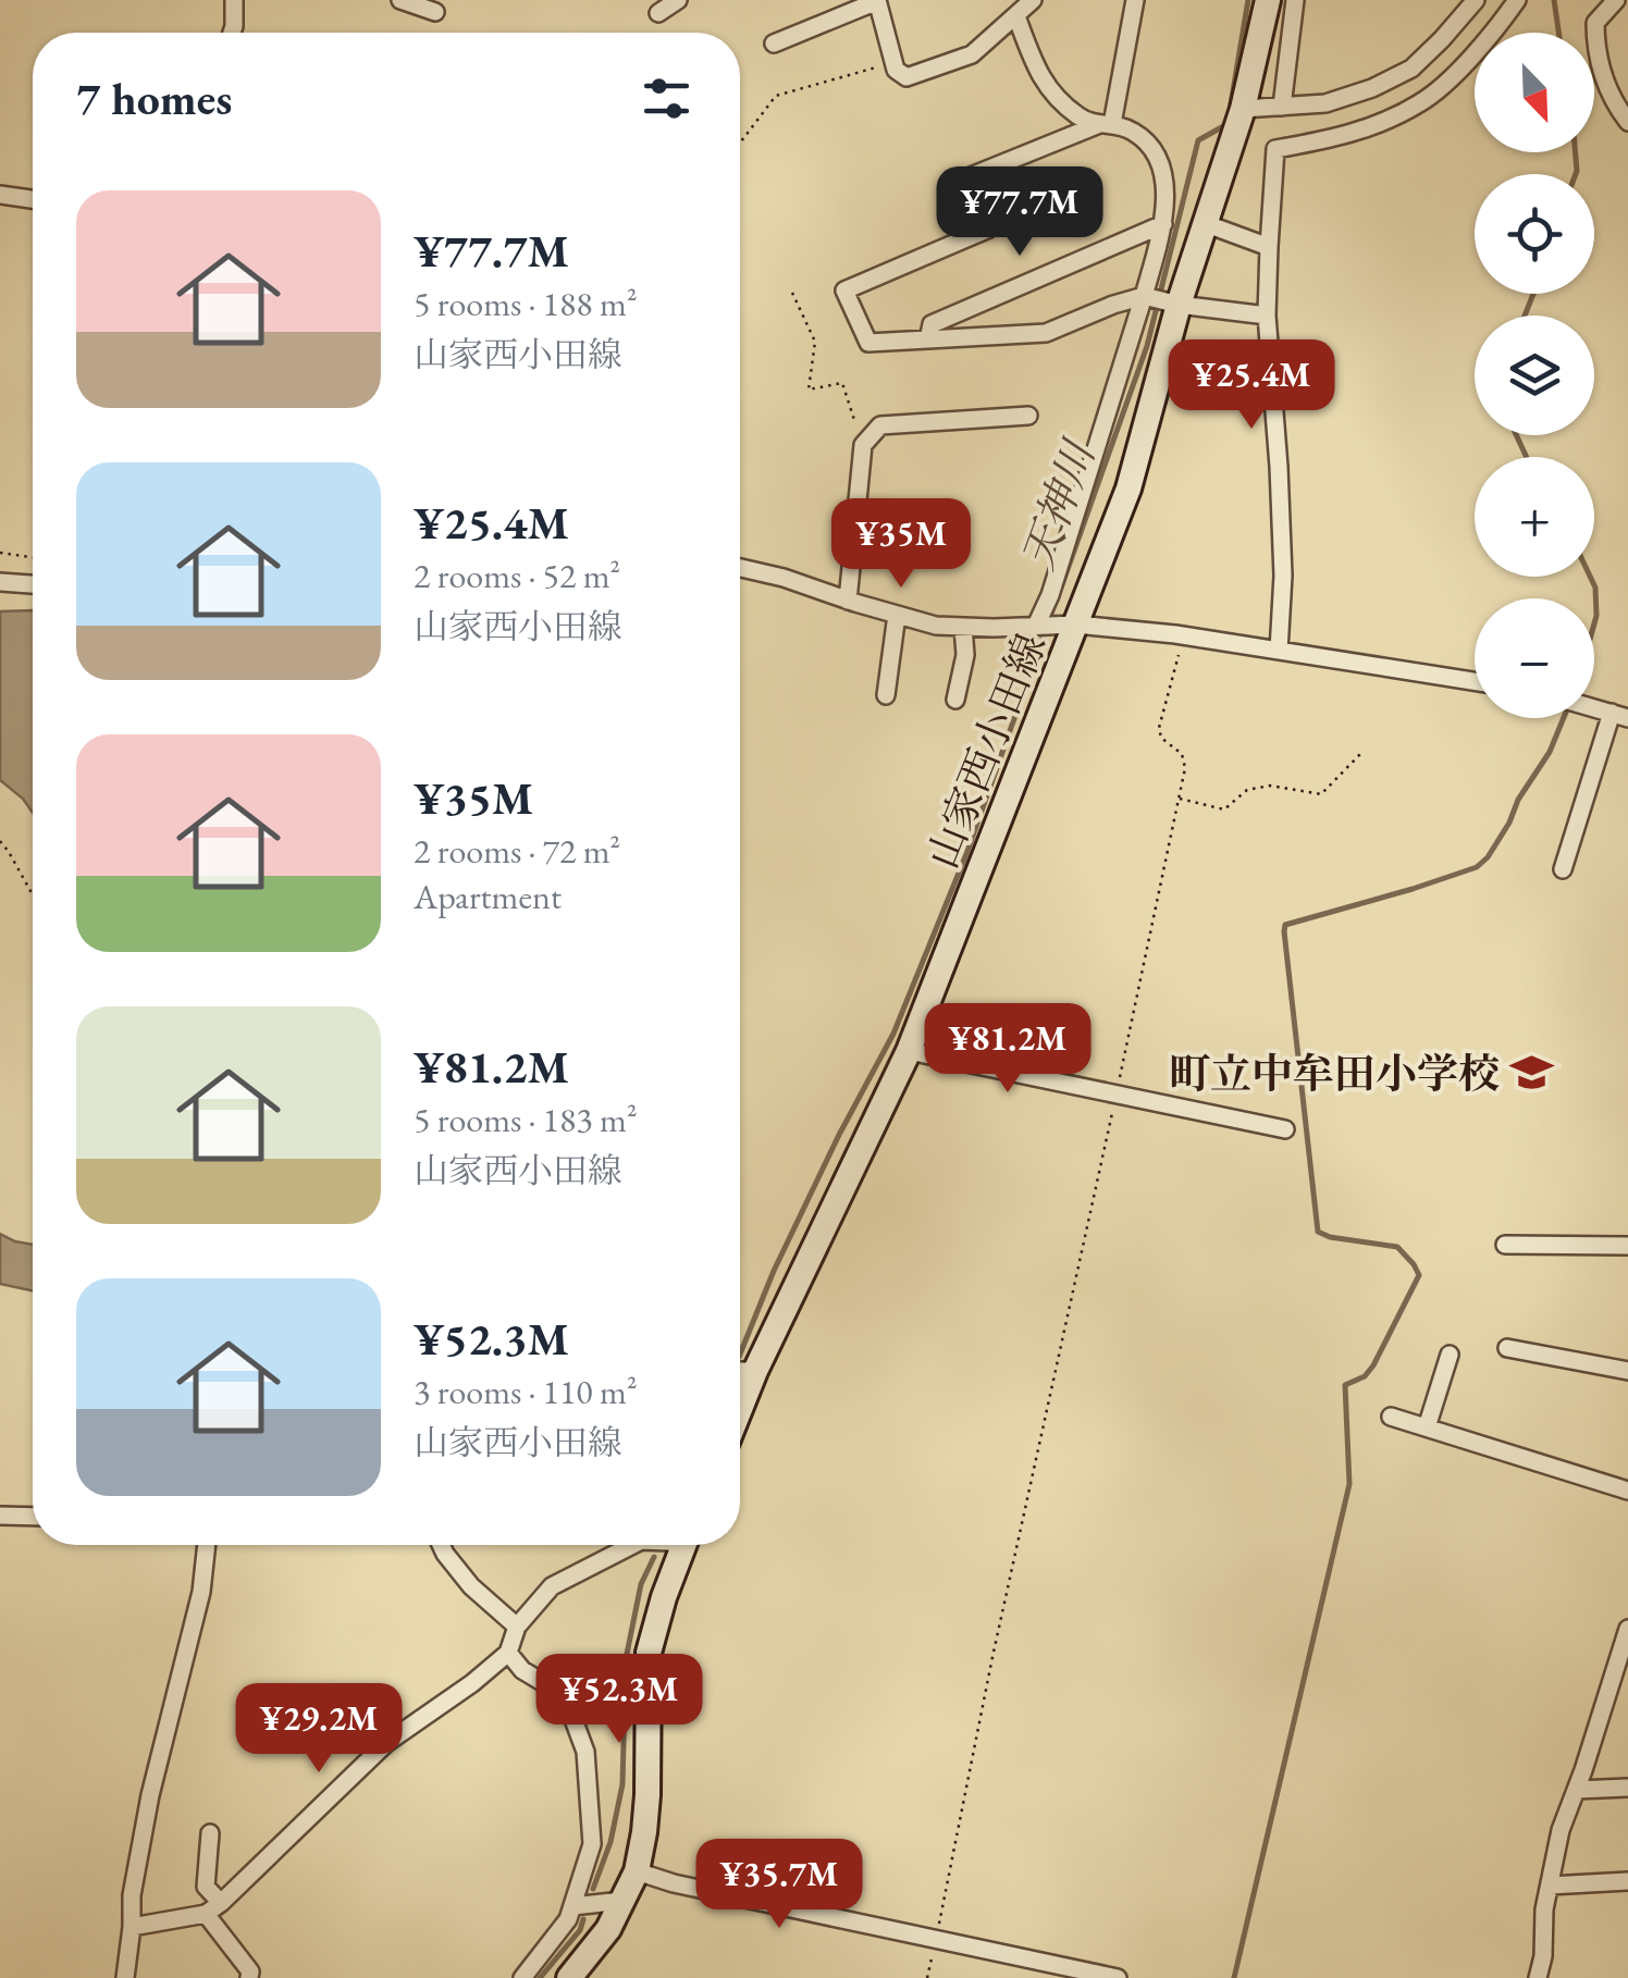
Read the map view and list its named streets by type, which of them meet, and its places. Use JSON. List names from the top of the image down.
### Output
{
  "streets": {
    "main road": ["山家西小田線"]
  },
  "water": ["天神川"],
  "places": {
    "school or university": ["町立中牟田小学校"]
  },
  "north": "bottom right",
  "page": {
    "map_buttons": ["+", "−"],
    "heading": "7 homes",
    "list": [
      {
        "name": "¥77.7M",
        "note": "5 rooms · 188 m² · 山家西小田線"
      },
      {
        "name": "¥25.4M",
        "note": "2 rooms · 52 m² · 山家西小田線"
      },
      {
        "name": "¥35M",
        "note": "2 rooms · 72 m² · Apartment"
      },
      {
        "name": "¥81.2M",
        "note": "5 rooms · 183 m² · 山家西小田線"
      },
      {
        "name": "¥52.3M",
        "note": "3 rooms · 110 m² · 山家西小田線"
      }
    ],
    "price": [
      "¥77.7M",
      "¥25.4M",
      "¥35M",
      "¥81.2M",
      "¥52.3M",
      "¥29.2M",
      "¥35.7M"
    ]
  }
}
